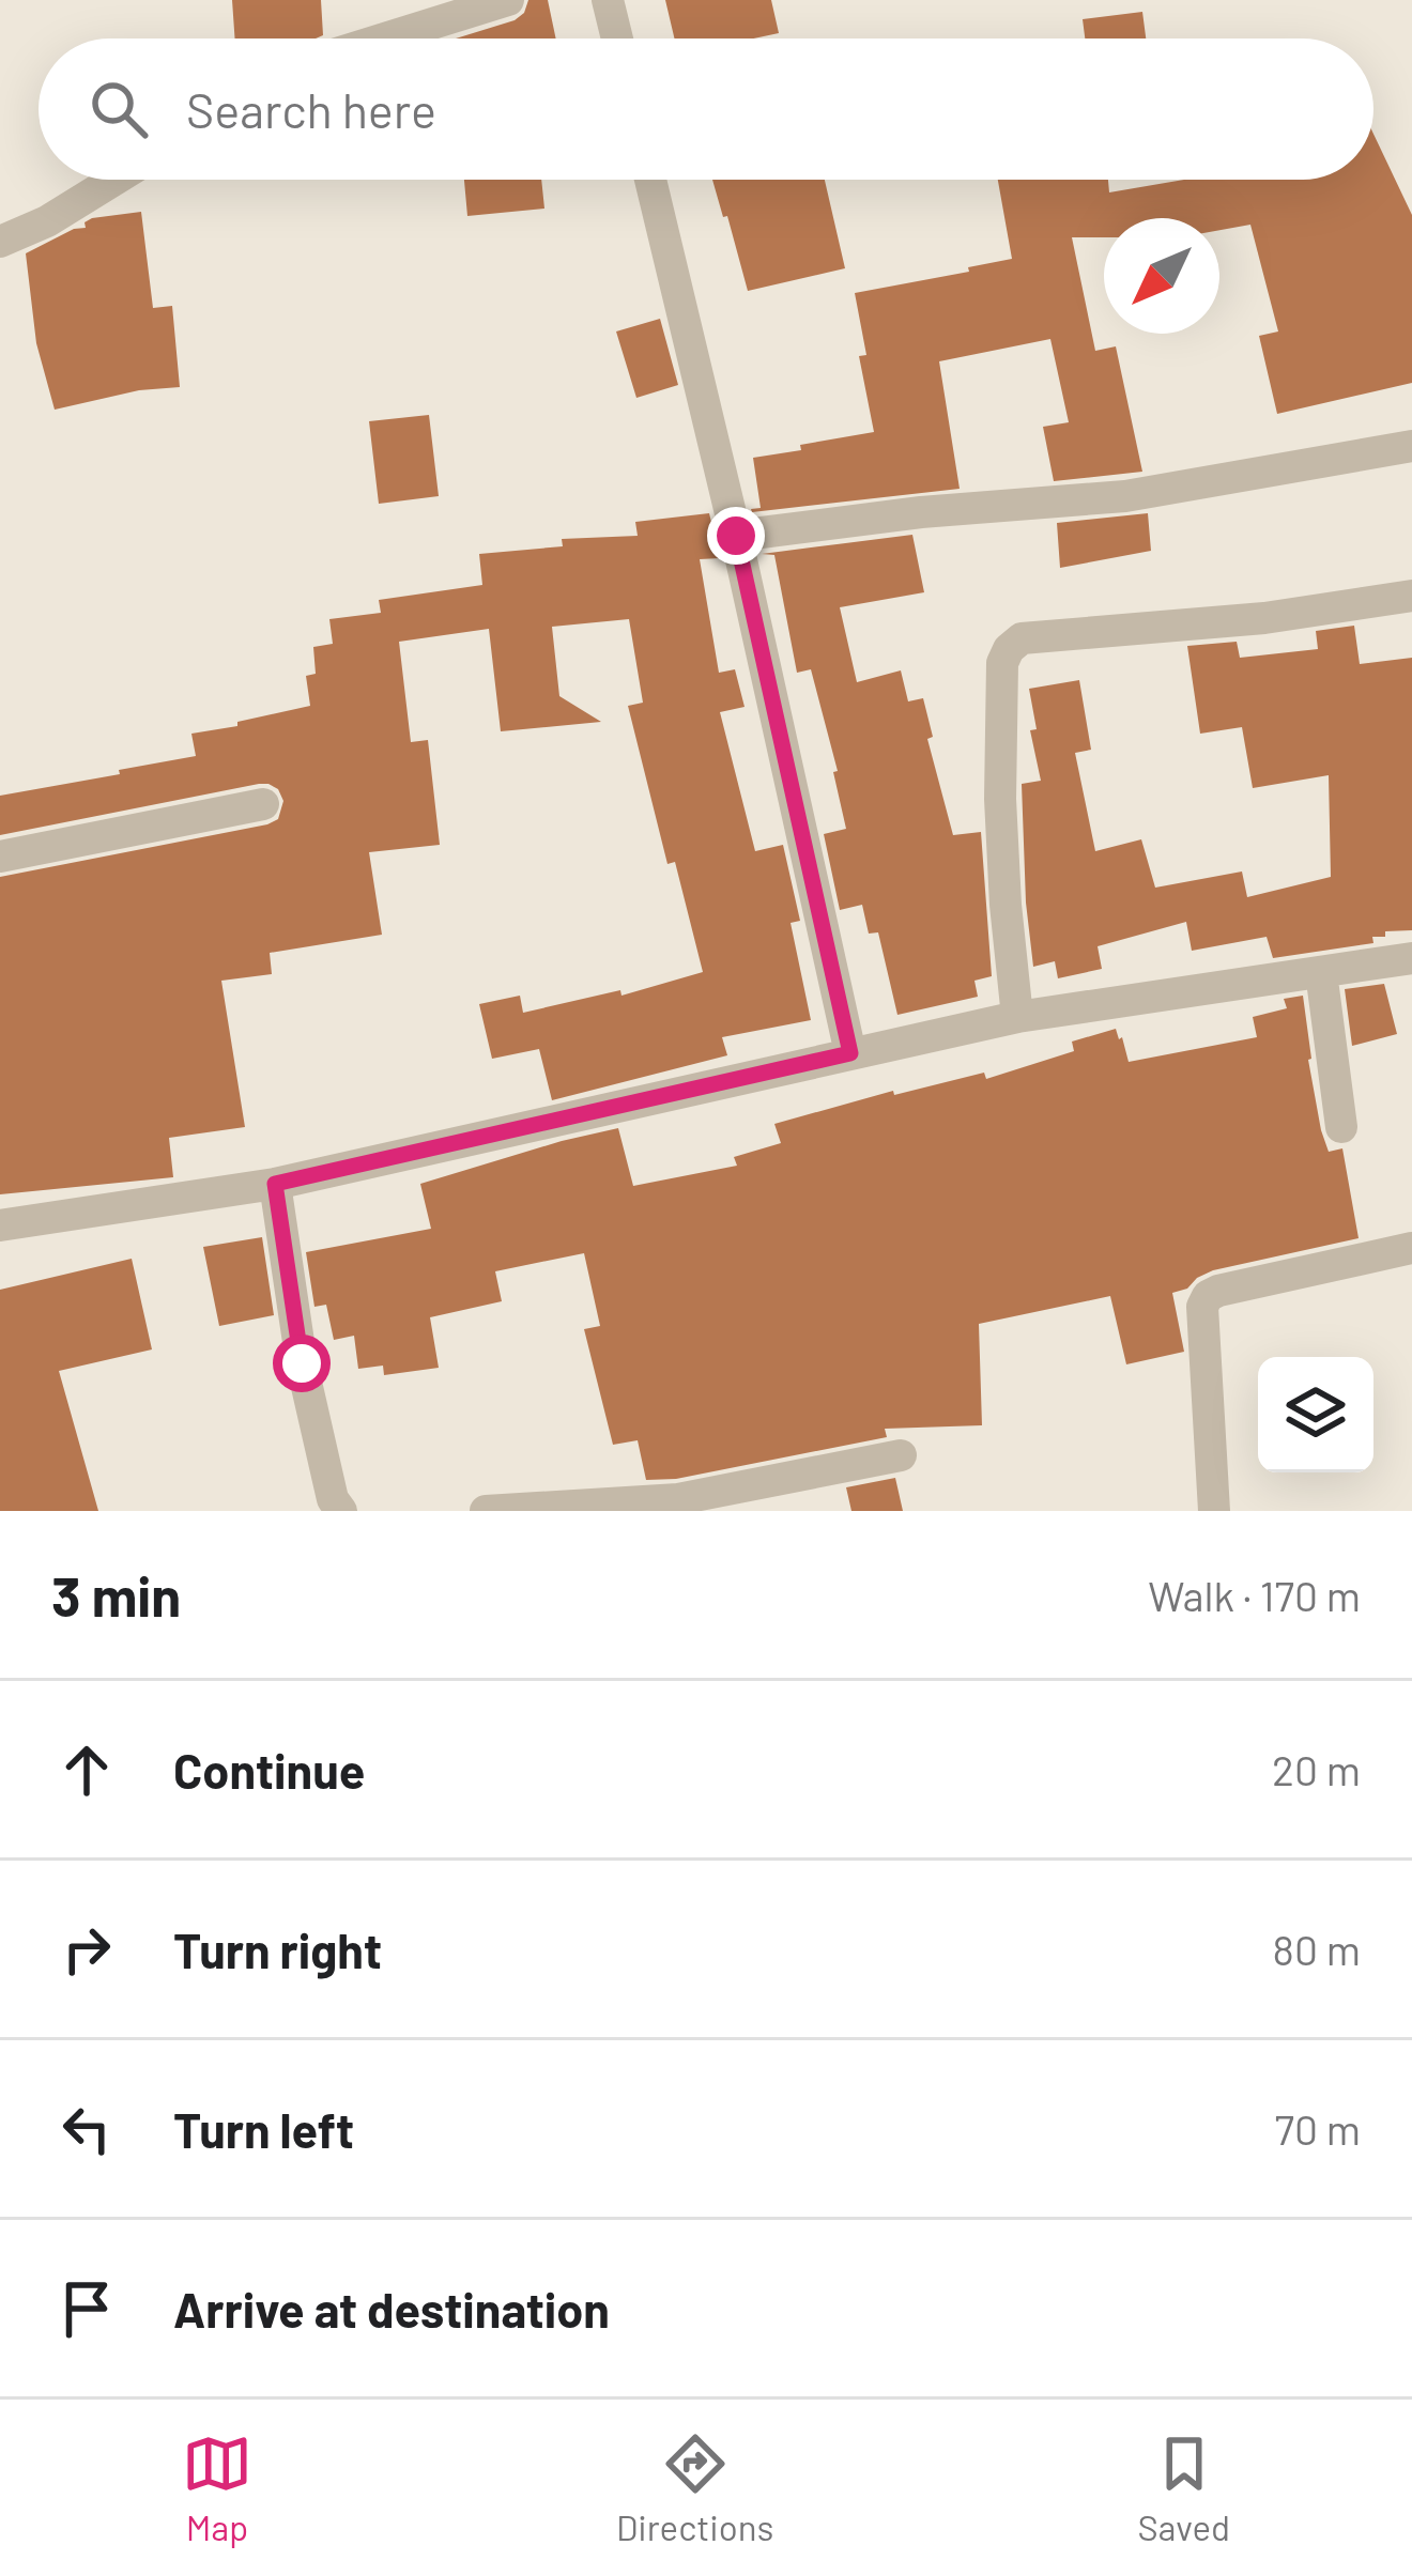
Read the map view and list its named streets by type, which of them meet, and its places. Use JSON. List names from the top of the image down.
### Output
{
  "north": "bottom left",
  "page": {
    "search": "Search here",
    "heading": ["3 min", "Walk · 170 m"],
    "list": [
      ["Continue", "20 m"],
      ["Turn right", "80 m"],
      ["Turn left", "70 m"],
      "Arrive at destination"
    ],
    "nav": ["Map", "Directions", "Saved"]
  }
}
